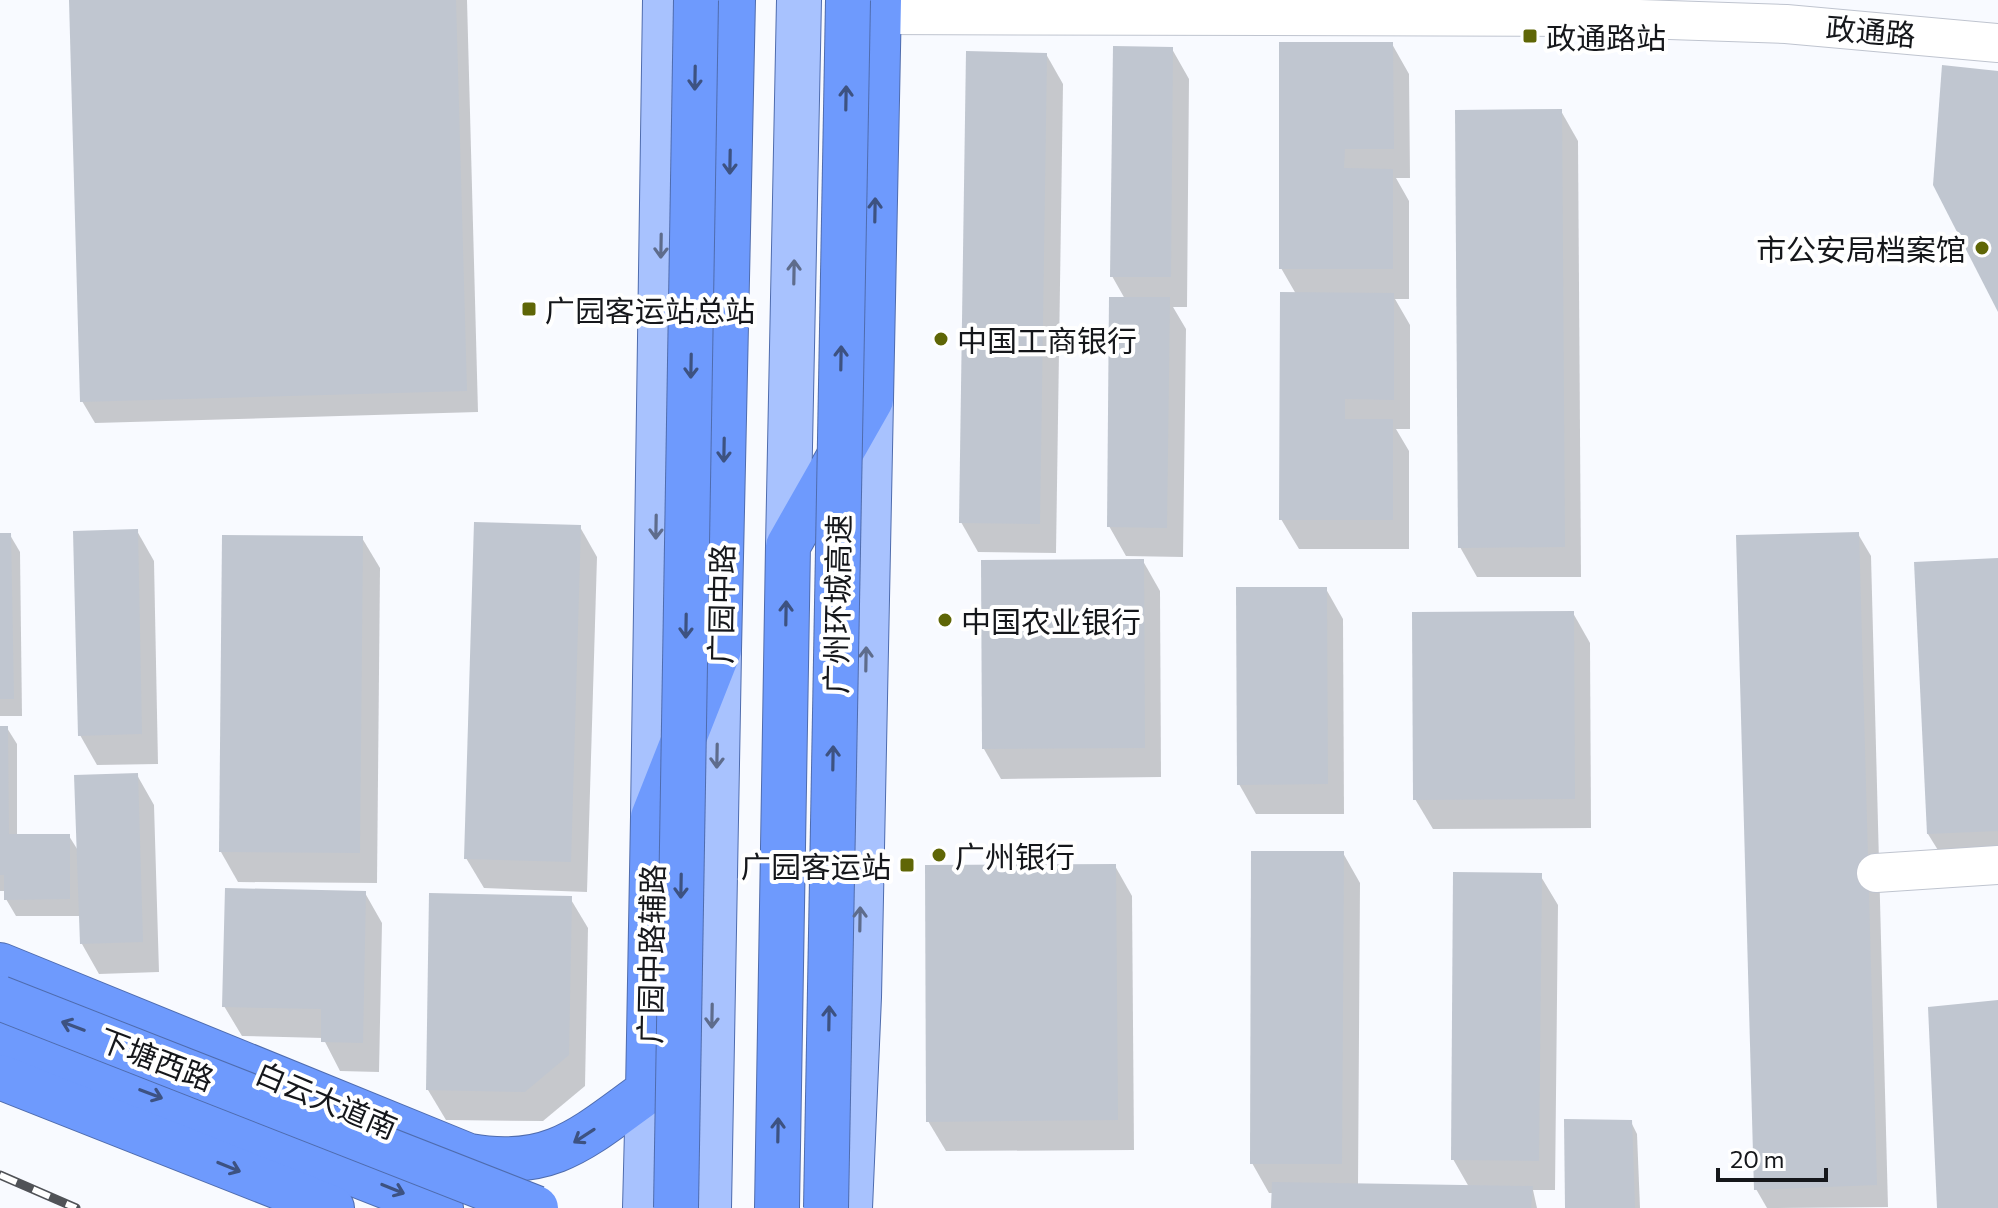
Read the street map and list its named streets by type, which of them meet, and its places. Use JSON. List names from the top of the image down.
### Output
{
  "streets": {
    "highway": [
      "广园中路",
      "广州环城高速",
      "广园中路辅路",
      "下塘西路",
      "白云大道南"
    ],
    "street": ["政通路"]
  },
  "crossings": [
    ["政通路", "广州环城高速"],
    ["广园中路辅路", "白云大道南"]
  ],
  "places": {
    "transit": ["政通路站", "广园客运站总站", "广园客运站"],
    "other": [
      "市公安局档案馆",
      "中国工商银行",
      "中国农业银行",
      "广州银行"
    ]
  },
  "scale_bar": "20 m"
}
